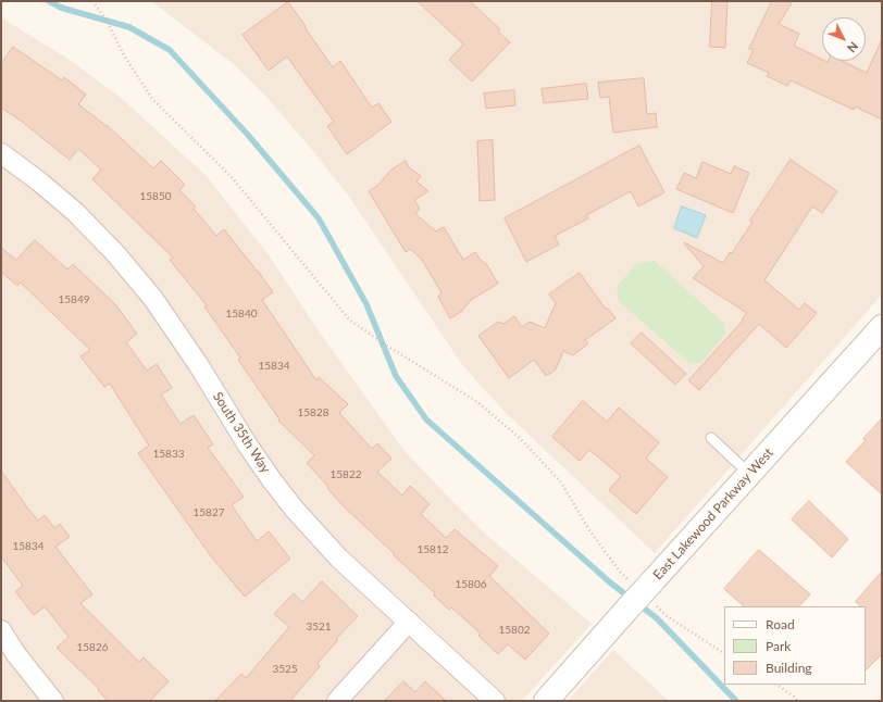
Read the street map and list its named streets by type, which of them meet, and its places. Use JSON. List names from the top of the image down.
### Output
{
  "streets": {
    "street": ["South 35th Way", "East Lakewood Parkway West"]
  },
  "house_numbers": [
    "15850",
    "15849",
    "15840",
    "15834",
    "15828",
    "15833",
    "15822",
    "15827",
    "15834",
    "15812",
    "15806",
    "3521",
    "15802",
    "15826",
    "3525"
  ],
  "legend": ["Road", "Park", "Building"],
  "north": "bottom right"
}
